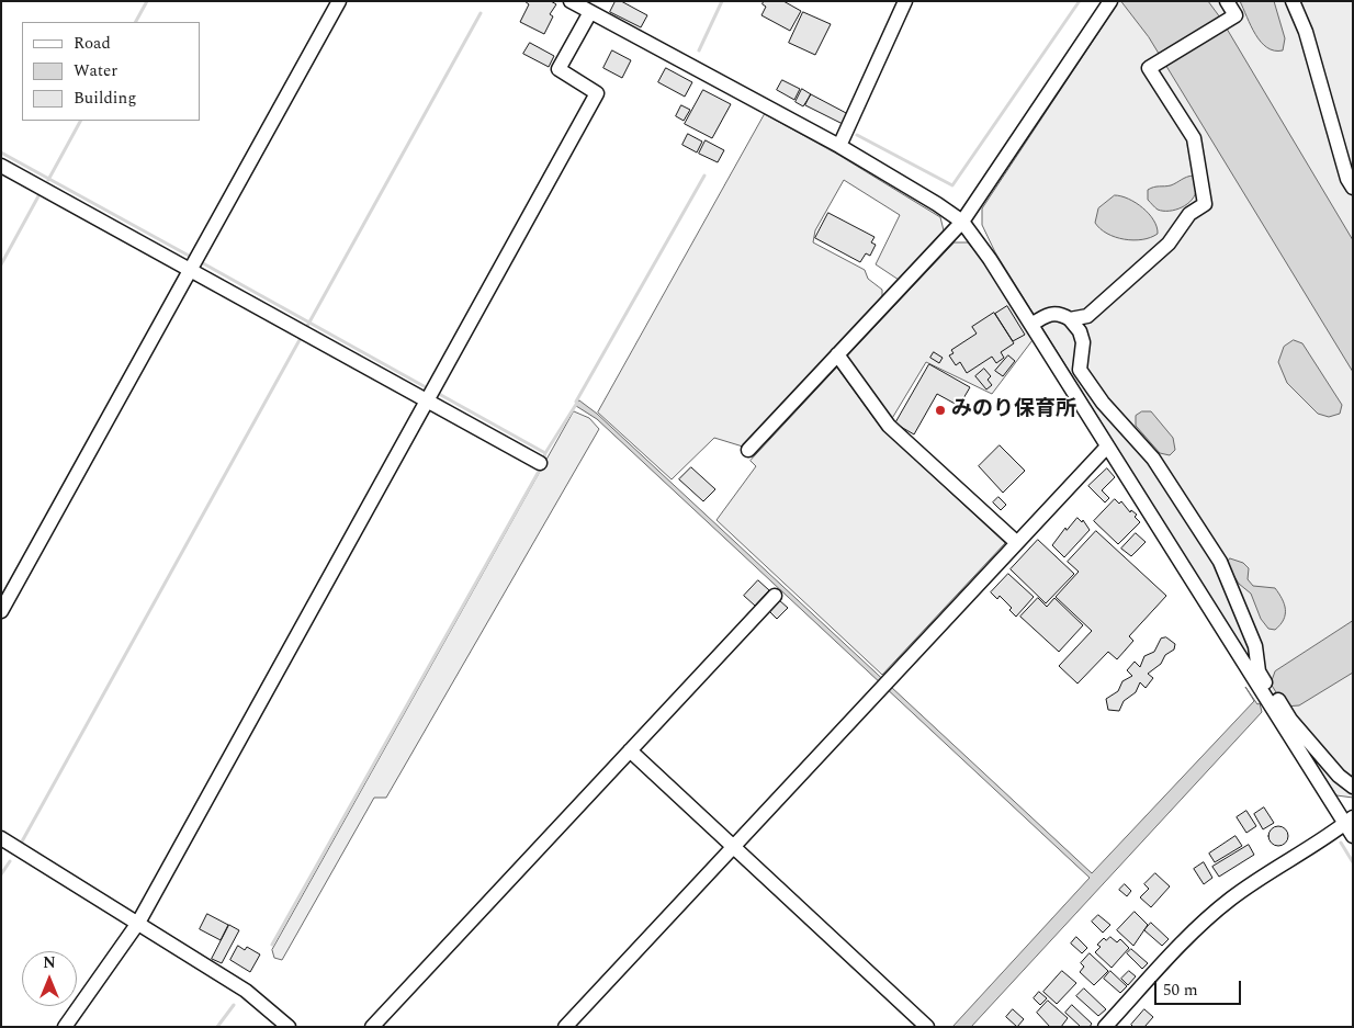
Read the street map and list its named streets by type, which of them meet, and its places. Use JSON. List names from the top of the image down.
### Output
{
  "places": ["みのり保育所"],
  "legend": ["Road", "Water", "Building"],
  "scale_bar": "50 m",
  "north": "top"
}
